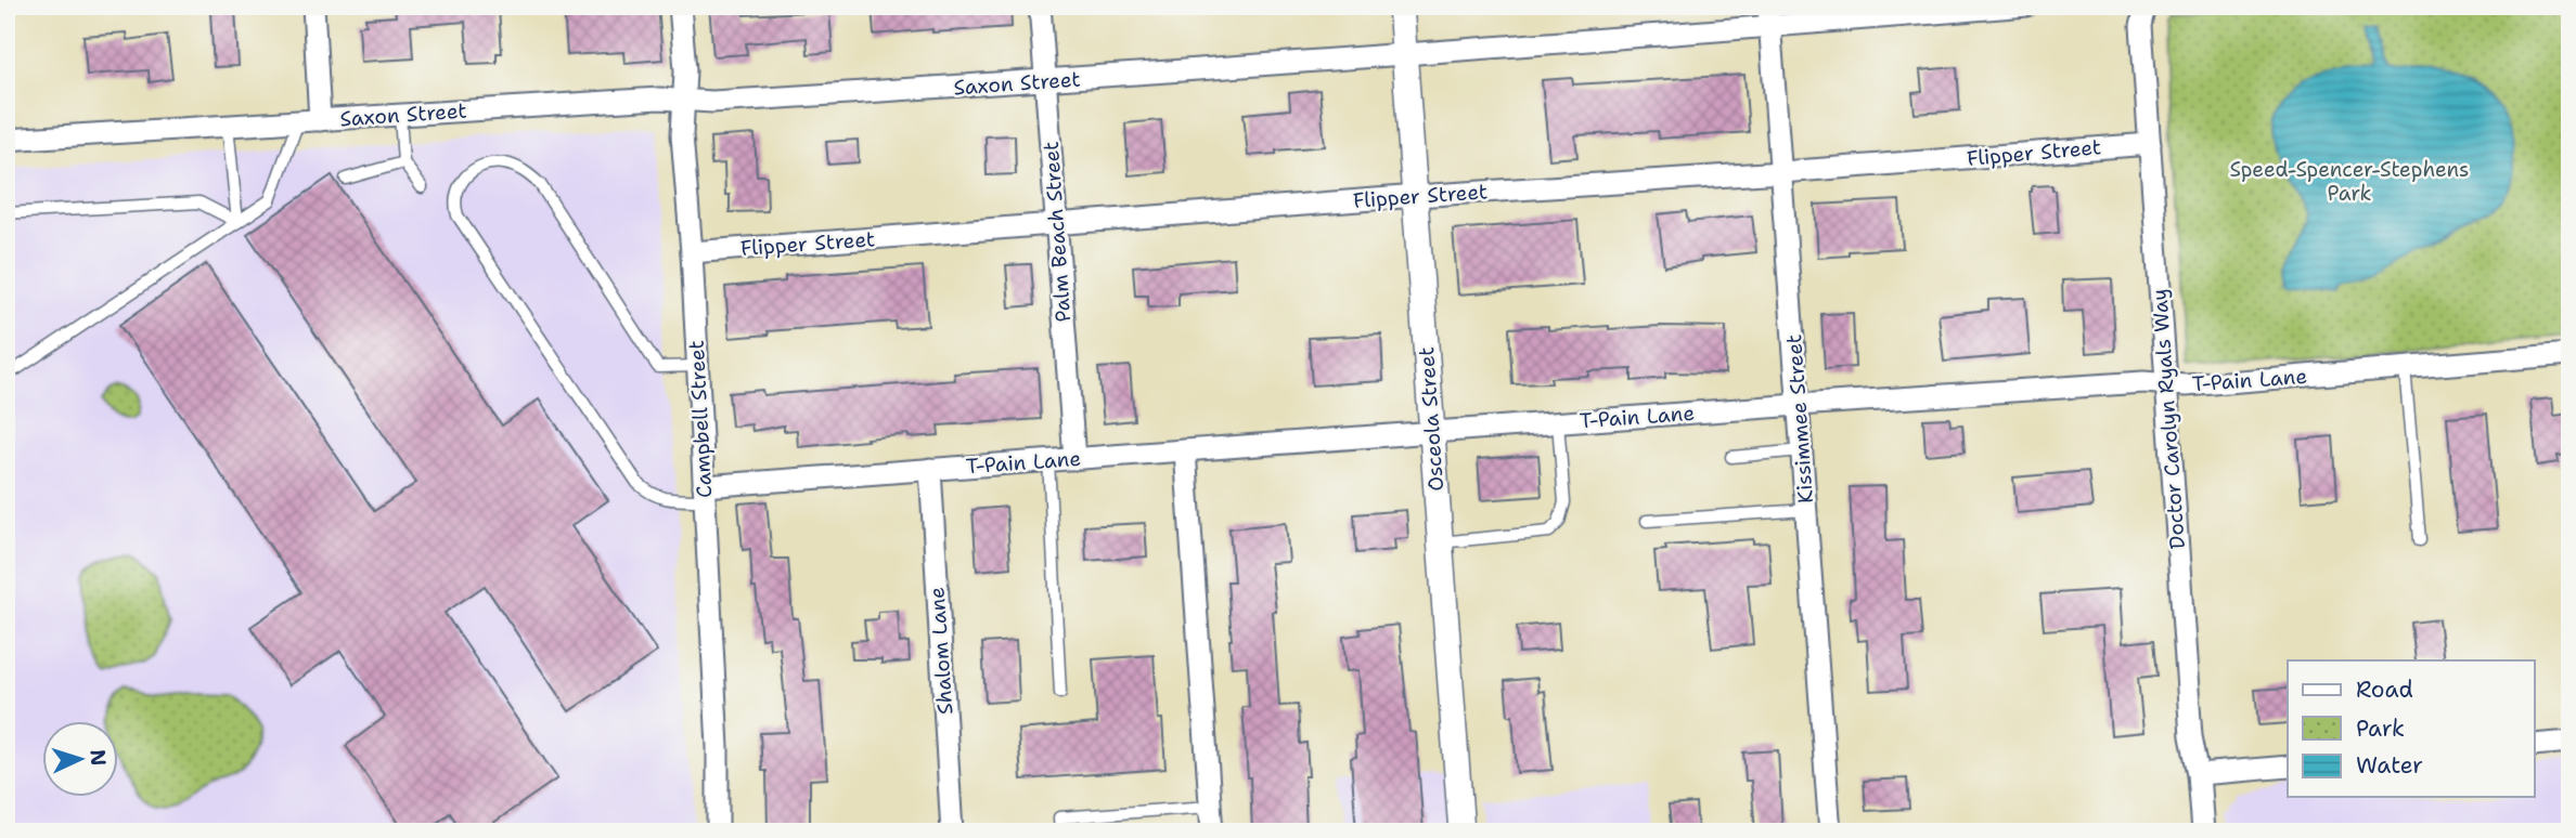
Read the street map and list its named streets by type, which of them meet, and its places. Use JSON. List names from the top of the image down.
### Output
{
  "streets": {
    "street": [
      "Saxon Street",
      "Flipper Street",
      "Palm Beach Street",
      "T-Pain Lane",
      "Campbell Street",
      "Osceola Street",
      "Kissimmee Street",
      "Doctor Carolyn Ryals Way",
      "Shalom Lane"
    ]
  },
  "crossings": [
    ["Saxon Street", "Palm Beach Street"],
    ["Saxon Street", "Campbell Street"],
    ["Saxon Street", "Osceola Street"],
    ["Saxon Street", "Kissimmee Street"],
    ["Flipper Street", "Palm Beach Street"],
    ["Flipper Street", "Campbell Street"],
    ["Flipper Street", "Osceola Street"],
    ["Flipper Street", "Kissimmee Street"],
    ["Flipper Street", "Doctor Carolyn Ryals Way"],
    ["Palm Beach Street", "T-Pain Lane"],
    ["T-Pain Lane", "Campbell Street"],
    ["T-Pain Lane", "Osceola Street"],
    ["T-Pain Lane", "Kissimmee Street"],
    ["T-Pain Lane", "Doctor Carolyn Ryals Way"],
    ["T-Pain Lane", "Shalom Lane"]
  ],
  "parks": ["Speed-Spencer-Stephens Park"],
  "legend": ["Road", "Park", "Water"],
  "north": "right"
}
